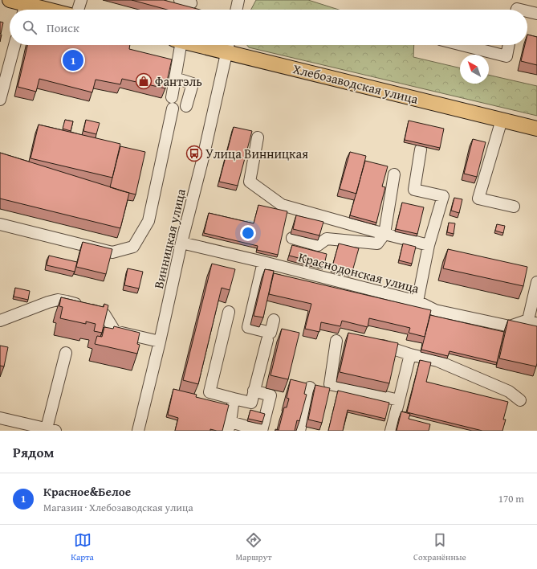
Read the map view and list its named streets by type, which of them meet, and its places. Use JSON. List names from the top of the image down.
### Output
{
  "streets": {
    "main road": ["Хлебозаводская улица"],
    "street": ["Винницкая улица", "Краснодонская улица"]
  },
  "crossings": [
    ["Хлебозаводская улица", "Винницкая улица"],
    ["Винницкая улица", "Краснодонская улица"]
  ],
  "places": {
    "shop": ["Фантэль"],
    "bus stop": ["Улица Винницкая"]
  },
  "north": "top left",
  "page": {
    "search": "Поиск",
    "pins": "1",
    "heading": "Рядом",
    "list": [
      {
        "mark": "1",
        "name": "Красное&Белое",
        "note": "Магазин · Хлебозаводская улица",
        "value": "170 m"
      }
    ],
    "nav": ["Карта", "Маршрут", "Сохранённые"]
  }
}
